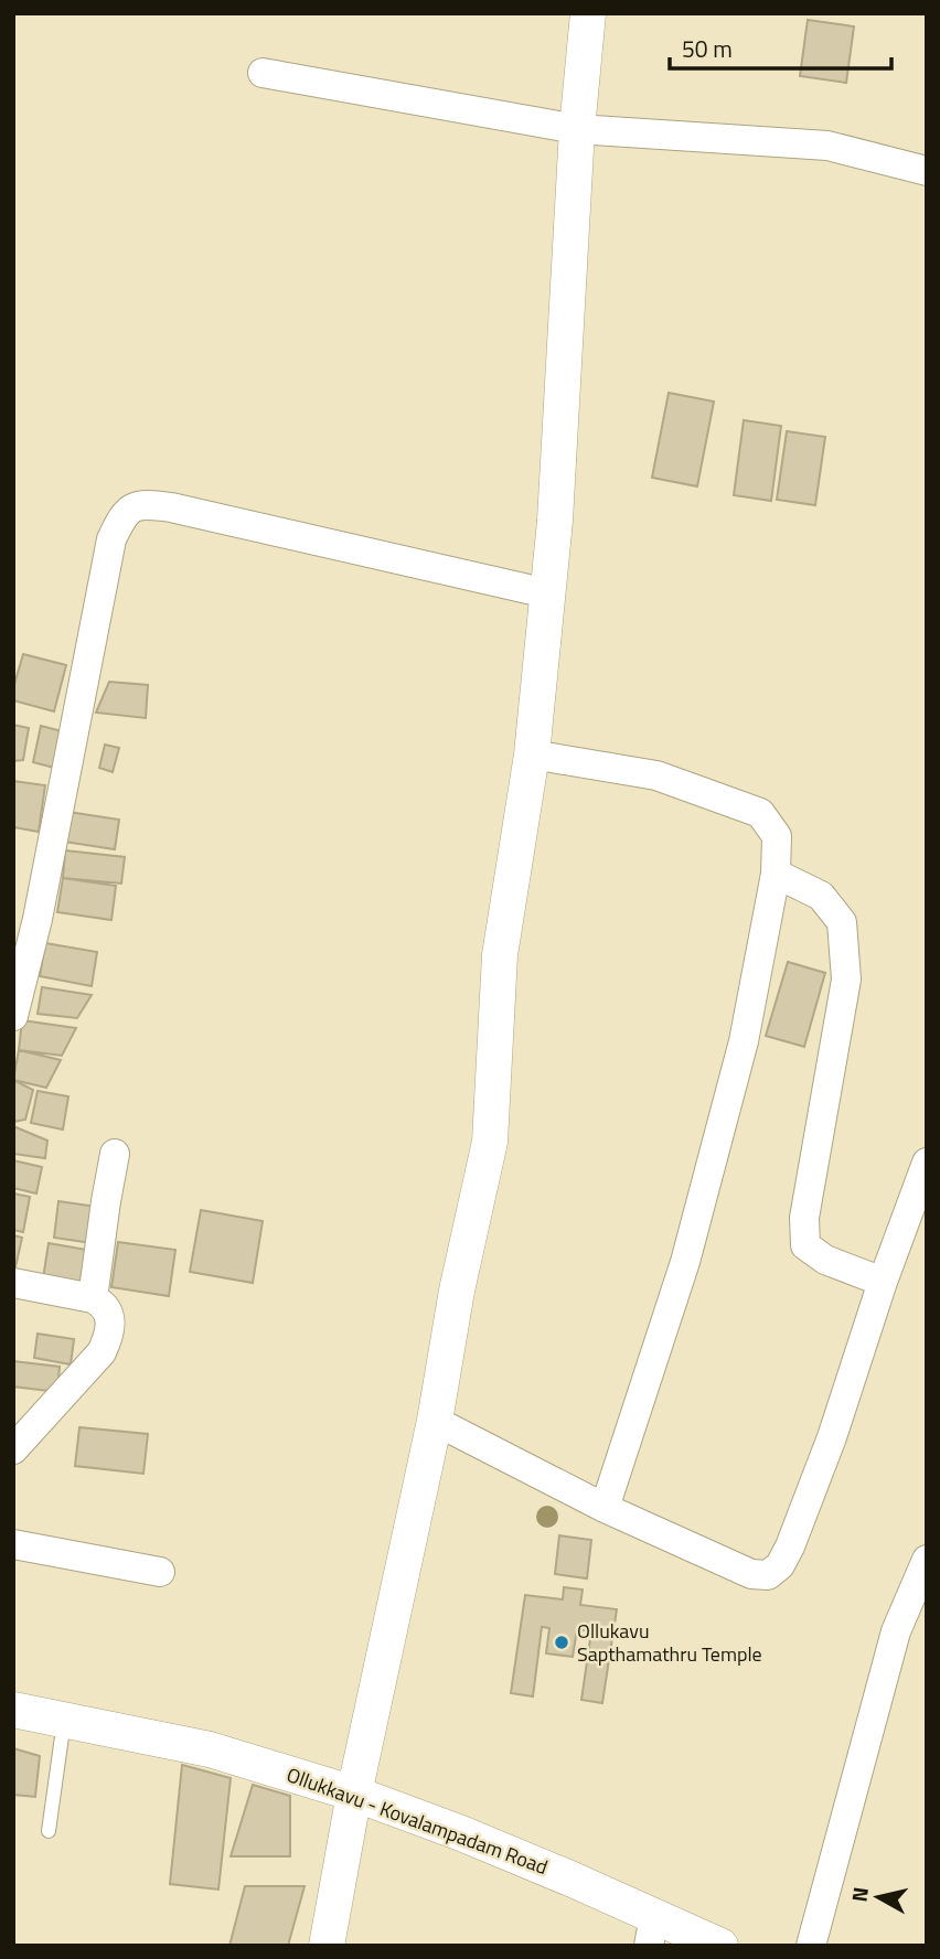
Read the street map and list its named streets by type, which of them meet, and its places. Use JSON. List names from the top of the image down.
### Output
{
  "streets": {
    "street": ["Ollukkavu - Kovalampadam Road"]
  },
  "places": ["Ollukavu Sapthamathru Temple"],
  "scale_bar": "50 m",
  "north": "left"
}
